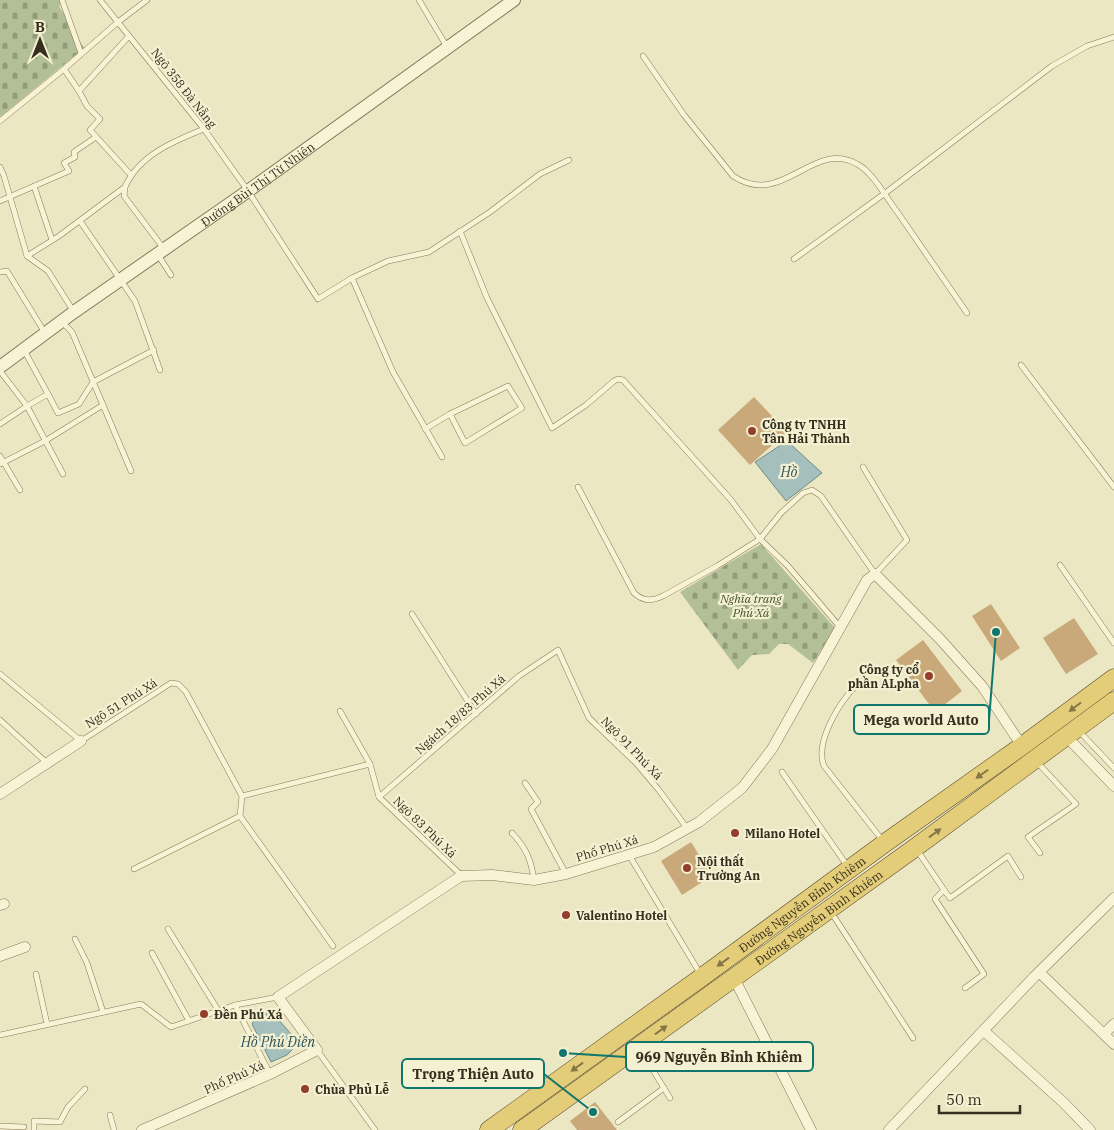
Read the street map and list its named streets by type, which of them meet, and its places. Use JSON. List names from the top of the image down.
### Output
{
  "streets": {
    "highway": ["Đường Nguyễn Bỉnh Khiêm", "Đường Nguyễn Bình Khiêm"],
    "street": ["Đường Bùi Thị Từ Nhiên", "Phố Phú Xá"],
    "lane": [
      "Ngõ 358 Đà Nẵng",
      "Ngõ 51 Phú Xá",
      "Ngách 18/83 Phú Xá",
      "Ngõ 91 Phú Xá",
      "Ngõ 83 Phú Xá"
    ]
  },
  "crossings": [
    ["Ngõ 358 Đà Nẵng", "Đường Bùi Thị Từ Nhiên"],
    ["Ngách 18/83 Phú Xá", "Ngõ 91 Phú Xá"],
    ["Ngách 18/83 Phú Xá", "Ngõ 83 Phú Xá"],
    ["Ngõ 91 Phú Xá", "Phố Phú Xá"],
    ["Ngõ 83 Phú Xá", "Phố Phú Xá"]
  ],
  "one_way": ["Đường Nguyễn Bỉnh Khiêm", "Đường Nguyễn Bình Khiêm"],
  "water": ["Hồ", "Hồ Phú Điền"],
  "parks": ["Nghĩa trang Phú Xá"],
  "places": [
    "Công ty TNHH Tân Hải Thành",
    "Mega world Auto",
    "Công ty cổ phần ALpha",
    "Milano Hotel",
    "Nội thất Trường An",
    "Valentino Hotel",
    "Đền Phú Xá",
    "969 Nguyễn Bỉnh Khiêm",
    "Chùa Phủ Lễ",
    "Trọng Thiện Auto"
  ],
  "scale_bar": "50 m",
  "north": "top"
}
